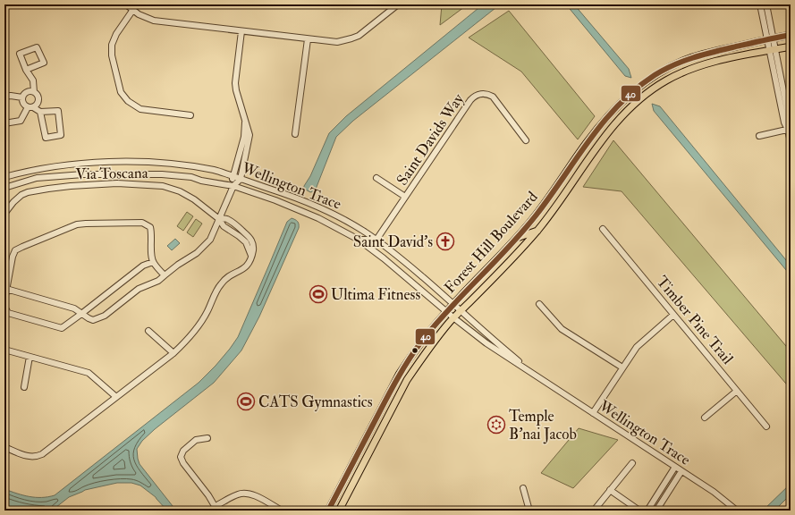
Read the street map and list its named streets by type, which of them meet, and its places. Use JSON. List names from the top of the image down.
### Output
{
  "streets": {
    "main road": ["Forest Hill Boulevard"],
    "street": [
      "Saint Davids Way",
      "Via Toscana",
      "Wellington Trace",
      "Timber Pine Trail"
    ]
  },
  "crossings": [
    ["Saint Davids Way", "Wellington Trace"],
    ["Wellington Trace", "Forest Hill Boulevard"]
  ],
  "places": {
    "church": ["Saint David's"],
    "sports": ["Ultima Fitness", "CATS Gymnastics"],
    "synagogue": ["Temple B'nai Jacob"]
  },
  "lines": ["transit line 40"]
}
